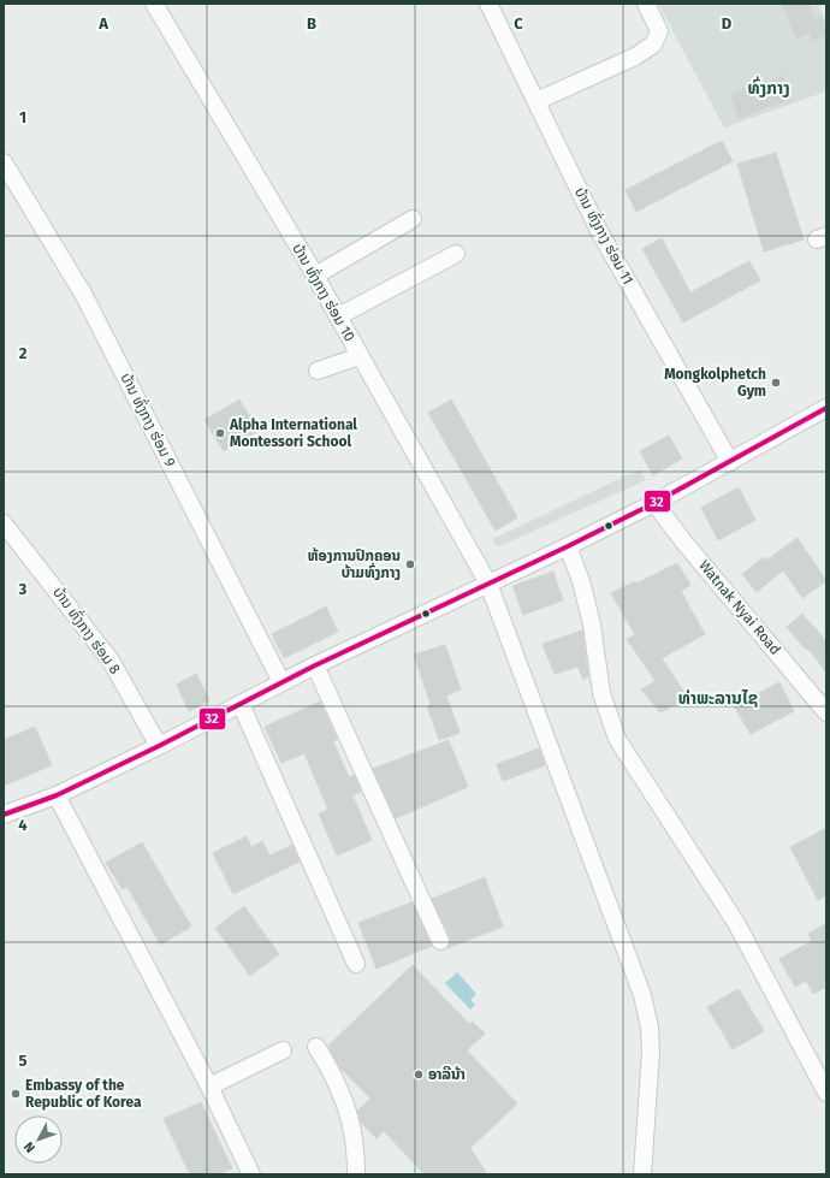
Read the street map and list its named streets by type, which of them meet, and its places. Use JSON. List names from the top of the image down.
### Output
{
  "streets": {
    "street": [
      "ບ້ານ ທົ່ງກາງ ຮ່ອມ 11",
      "ບ້ານ ທົ່ງກາງ ຮ່ອມ 10",
      "ບ້ານ ທົ່ງກາງ ຮ່ອມ 9",
      "Watnak Nyai Road",
      "ບ້ານ ທົ່ງກາງ ຮ່ອມ 8"
    ]
  },
  "districts": ["ທົ່ງກາງ", "ທ່າພະລານໄຊ"],
  "places": [
    "Mongkolphetch Gym",
    "Alpha International Montessori School",
    "ຫ້ອງການປົກຄອນ ບ້າມທົ່ງກາງ",
    "ອາລີນ້າ",
    "Embassy of the Republic of Korea"
  ],
  "lines": ["transit line 32"],
  "north": "bottom left",
  "grid": {
    "columns": [
      "A",
      "B",
      "C",
      "D"
    ],
    "rows": [
      "1",
      "2",
      "3",
      "4",
      "5"
    ]
  }
}
